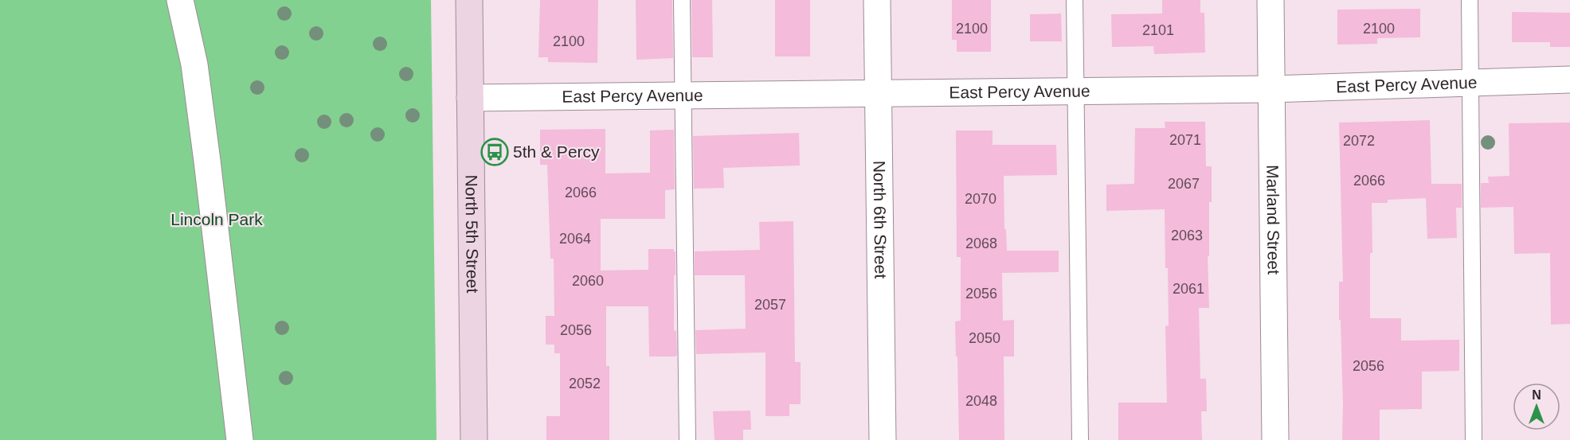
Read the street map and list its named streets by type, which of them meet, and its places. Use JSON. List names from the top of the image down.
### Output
{
  "streets": {
    "main road": ["North 5th Street"],
    "street": ["East Percy Avenue", "North 6th Street", "Marland Street"]
  },
  "crossings": [
    ["East Percy Avenue", "North 6th Street"],
    ["East Percy Avenue", "Marland Street"],
    ["East Percy Avenue", "North 5th Street"]
  ],
  "parks": ["Lincoln Park"],
  "places": {
    "bus stop": ["5th & Percy"]
  },
  "house_numbers": [
    "2100",
    "2100",
    "2101",
    "2100",
    "2071",
    "2072",
    "2066",
    "2067",
    "2066",
    "2070",
    "2063",
    "2064",
    "2068",
    "2060",
    "2061",
    "2056",
    "2057",
    "2056",
    "2050",
    "2056",
    "2052",
    "2048"
  ],
  "north": "top"
}
